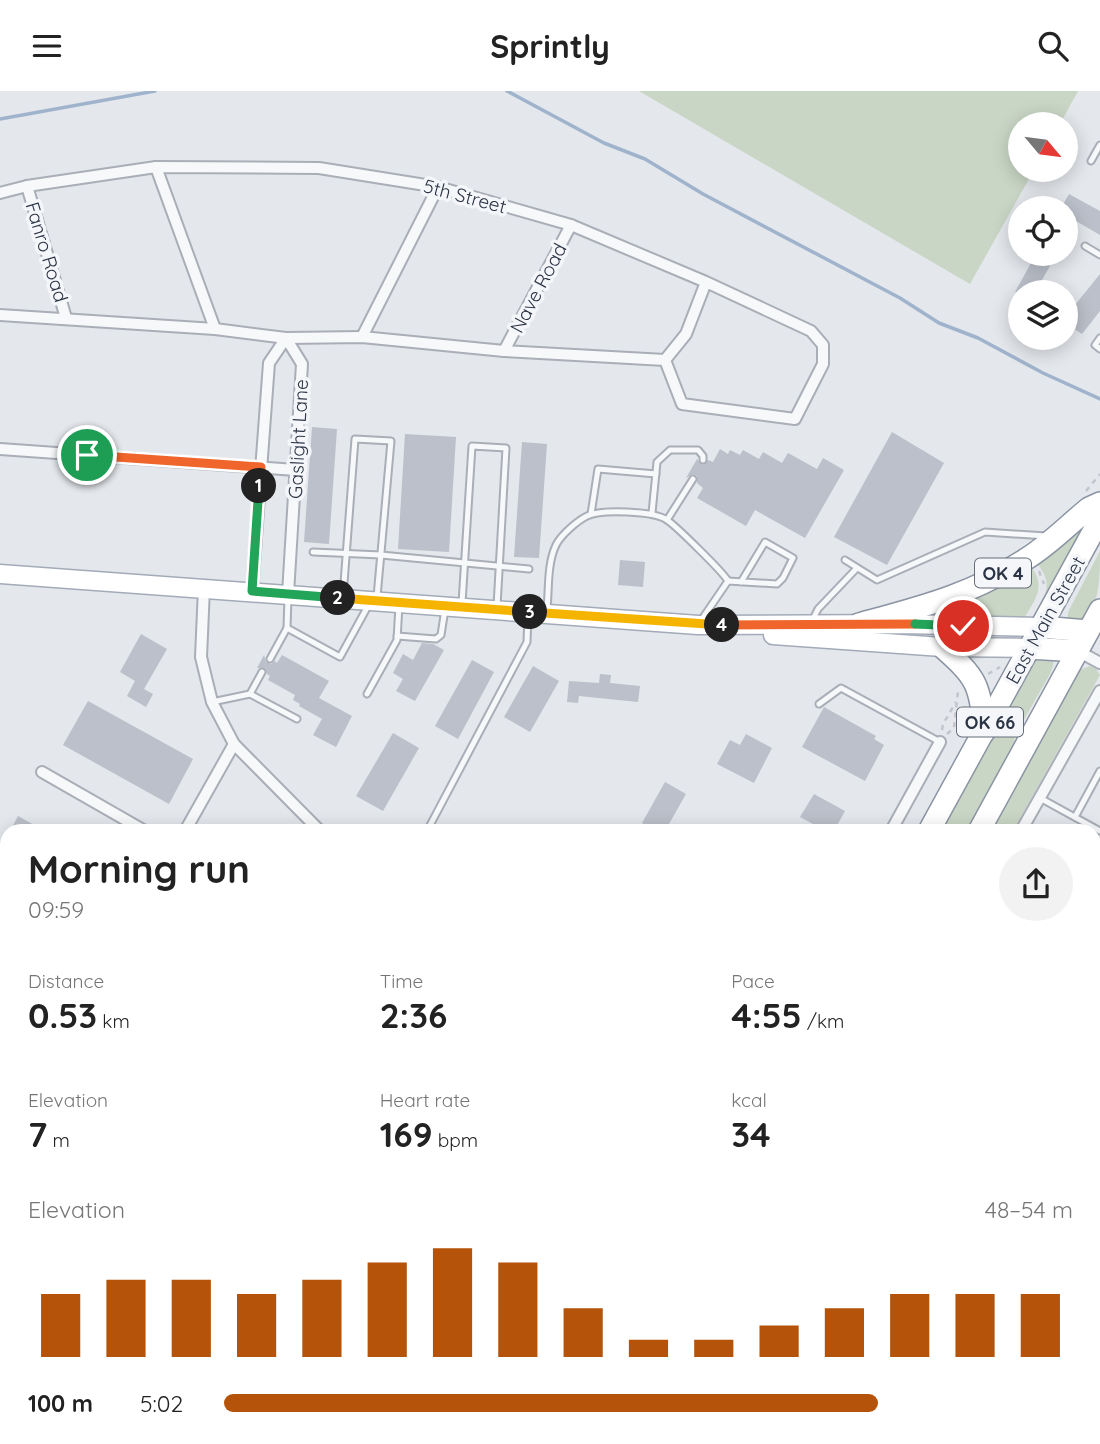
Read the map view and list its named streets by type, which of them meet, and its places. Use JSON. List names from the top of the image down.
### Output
{
  "streets": {
    "highway": ["OK 4", "East Main Street", "OK 66"],
    "street": [
      "5th Street",
      "Fanro Road",
      "Nave Road",
      "Gaslight Lane"
    ]
  },
  "crossings": [
    ["5th Street", "Fanro Road"],
    ["5th Street", "Nave Road"],
    ["Gaslight Lane", "OK 4"],
    ["OK 4", "East Main Street"],
    ["OK 4", "OK 66"]
  ],
  "north": "bottom right",
  "page": {
    "header": "Sprintly",
    "pins": [
      "1",
      "2",
      "3",
      "4"
    ],
    "heading": ["Morning run", "09:59"],
    "stats": [
      ["Distance", "0.53 km"],
      ["Time", "2:36"],
      ["Pace", "4:55 /km"],
      ["Elevation", "7 m"],
      ["Heart rate", "169 bpm"],
      ["kcal", "34"]
    ],
    "chart": ["Elevation", "48–54 m"],
    "list": [
      {
        "name": "100 m",
        "note": "5:02"
      }
    ]
  }
}
